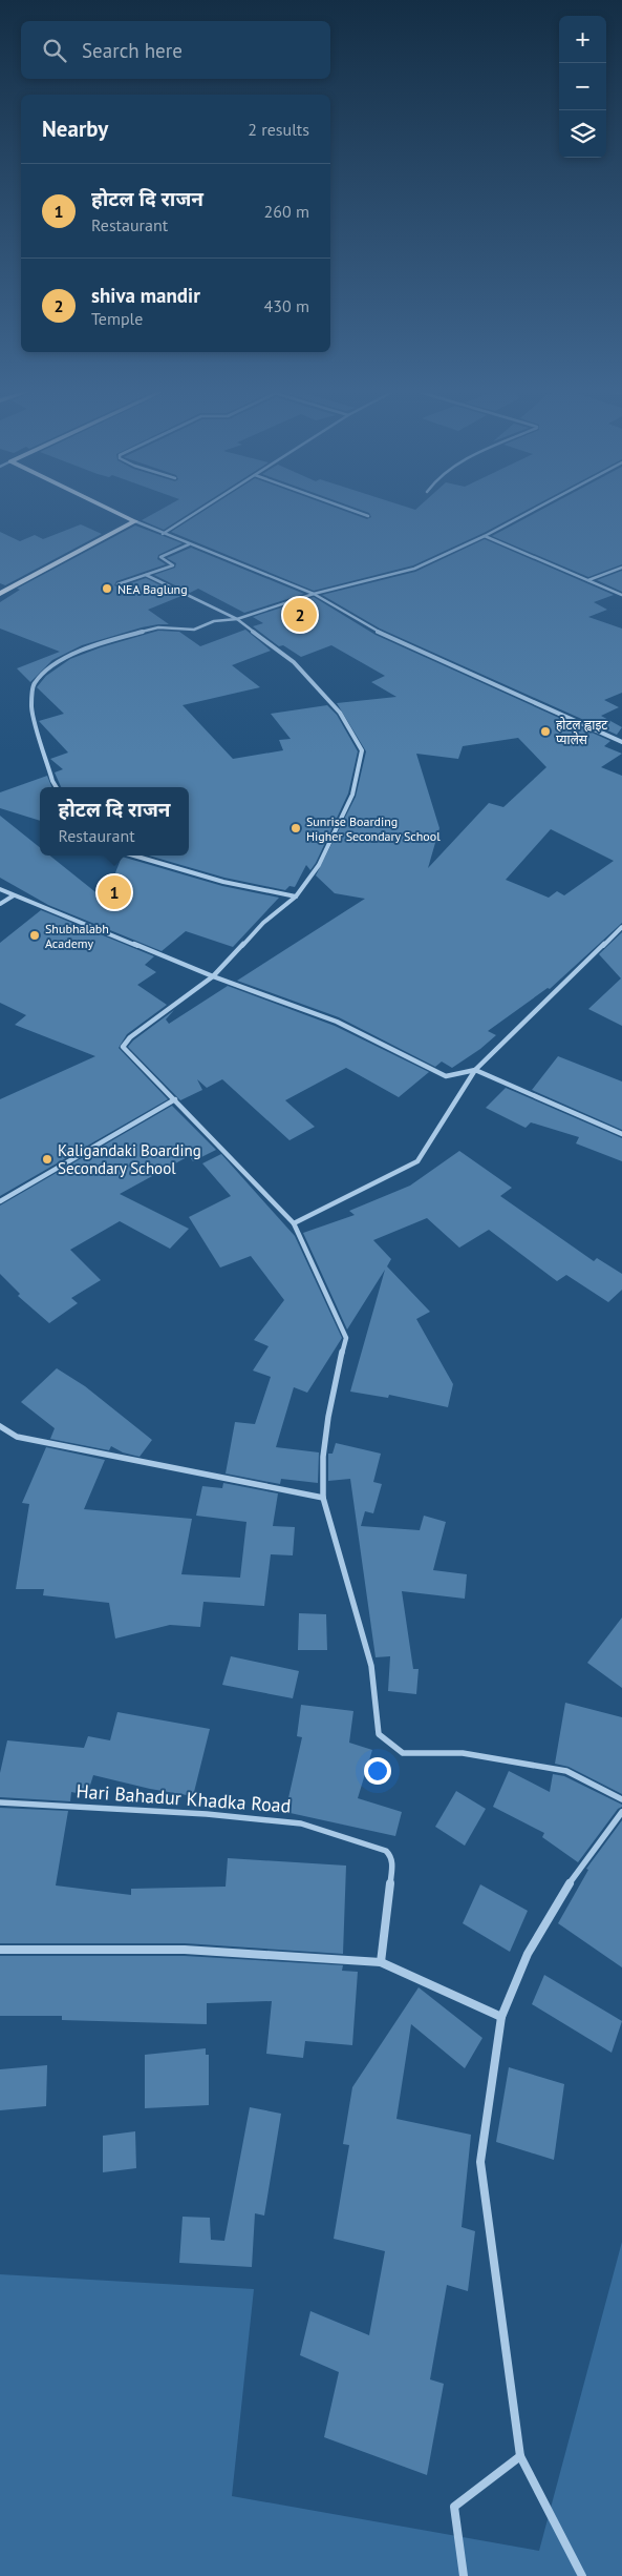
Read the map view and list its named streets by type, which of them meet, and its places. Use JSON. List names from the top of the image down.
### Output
{
  "streets": {
    "street": ["Hari Bahadur Khadka Road"]
  },
  "places": [
    "NEA Baglung",
    "होटल ह्वाइट प्यालेस",
    "Sunrise Boarding Higher Secondary School",
    "Shubhalabh Academy",
    "Kaligandaki Boarding Secondary School"
  ],
  "page": {
    "map_buttons": ["+", "−"],
    "search": "Search here",
    "heading": ["Nearby", "2 results"],
    "list": [
      {
        "mark": "1",
        "name": "होटल दि राजन",
        "note": "Restaurant",
        "value": "260 m"
      },
      {
        "mark": "2",
        "name": "shiva mandir",
        "note": "Temple",
        "value": "430 m"
      }
    ],
    "pins": ["2", "1"],
    "popup": ["होटल दि राजन", "Restaurant"]
  }
}
